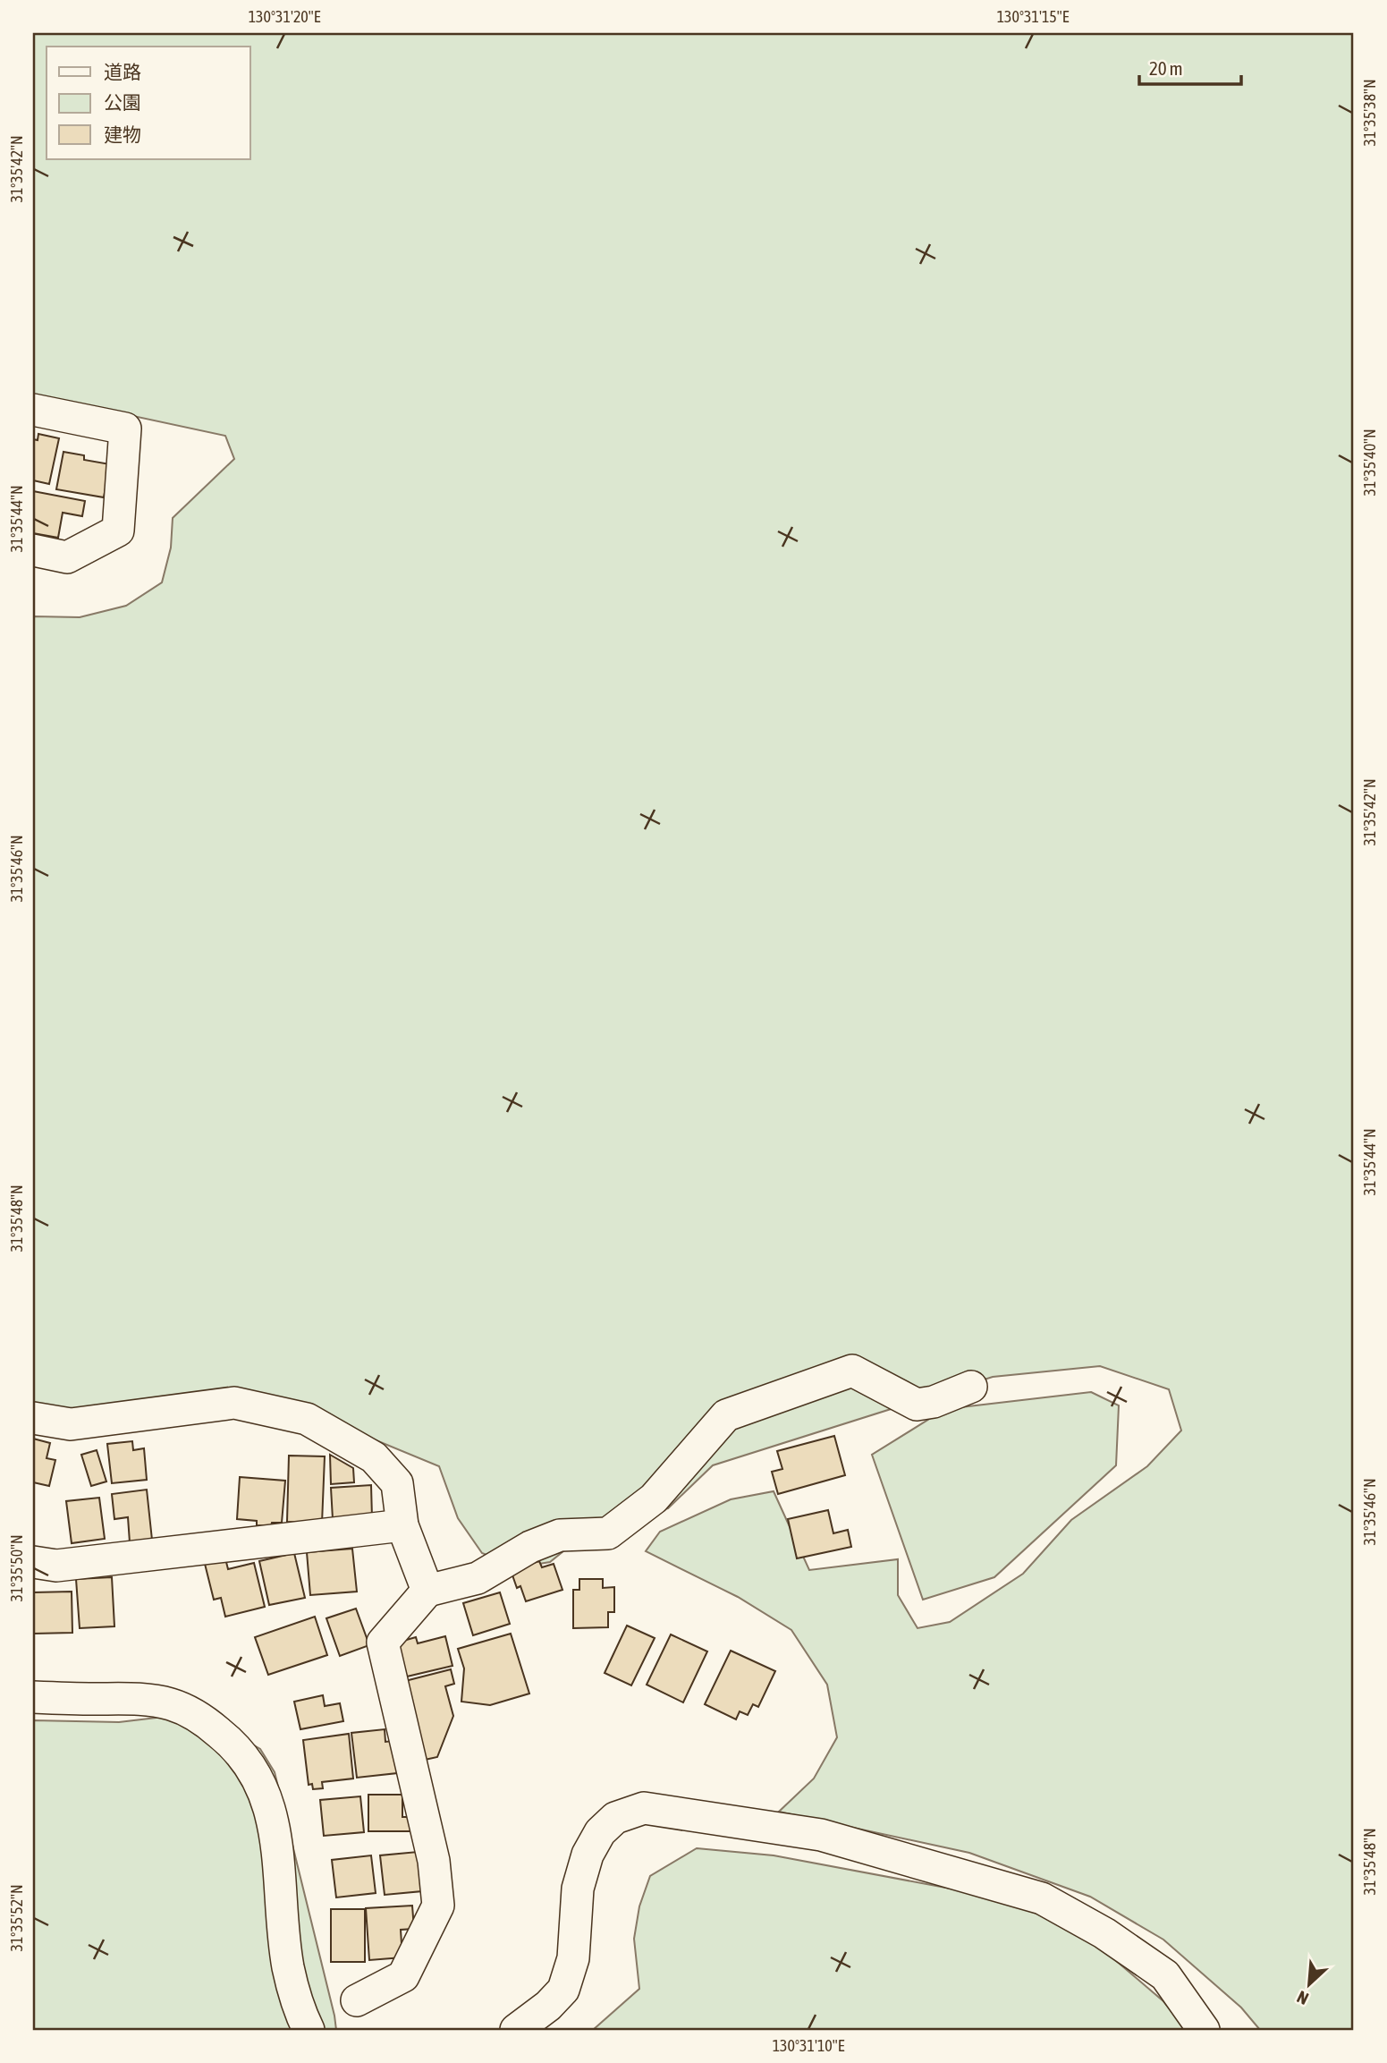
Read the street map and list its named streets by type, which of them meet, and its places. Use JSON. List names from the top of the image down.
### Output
{
  "legend": ["道路", "公園", "建物"],
  "scale_bar": "20 m",
  "north": "bottom left",
  "coordinates": [
    "130°31'20\"E",
    "130°31'15\"E",
    "31°35'38\"N",
    "31°35'42\"N",
    "31°35'40\"N",
    "31°35'44\"N",
    "31°35'46\"N",
    "31°35'48\"N",
    "31°35'50\"N",
    "31°35'52\"N",
    "130°31'10\"E"
  ]
}
